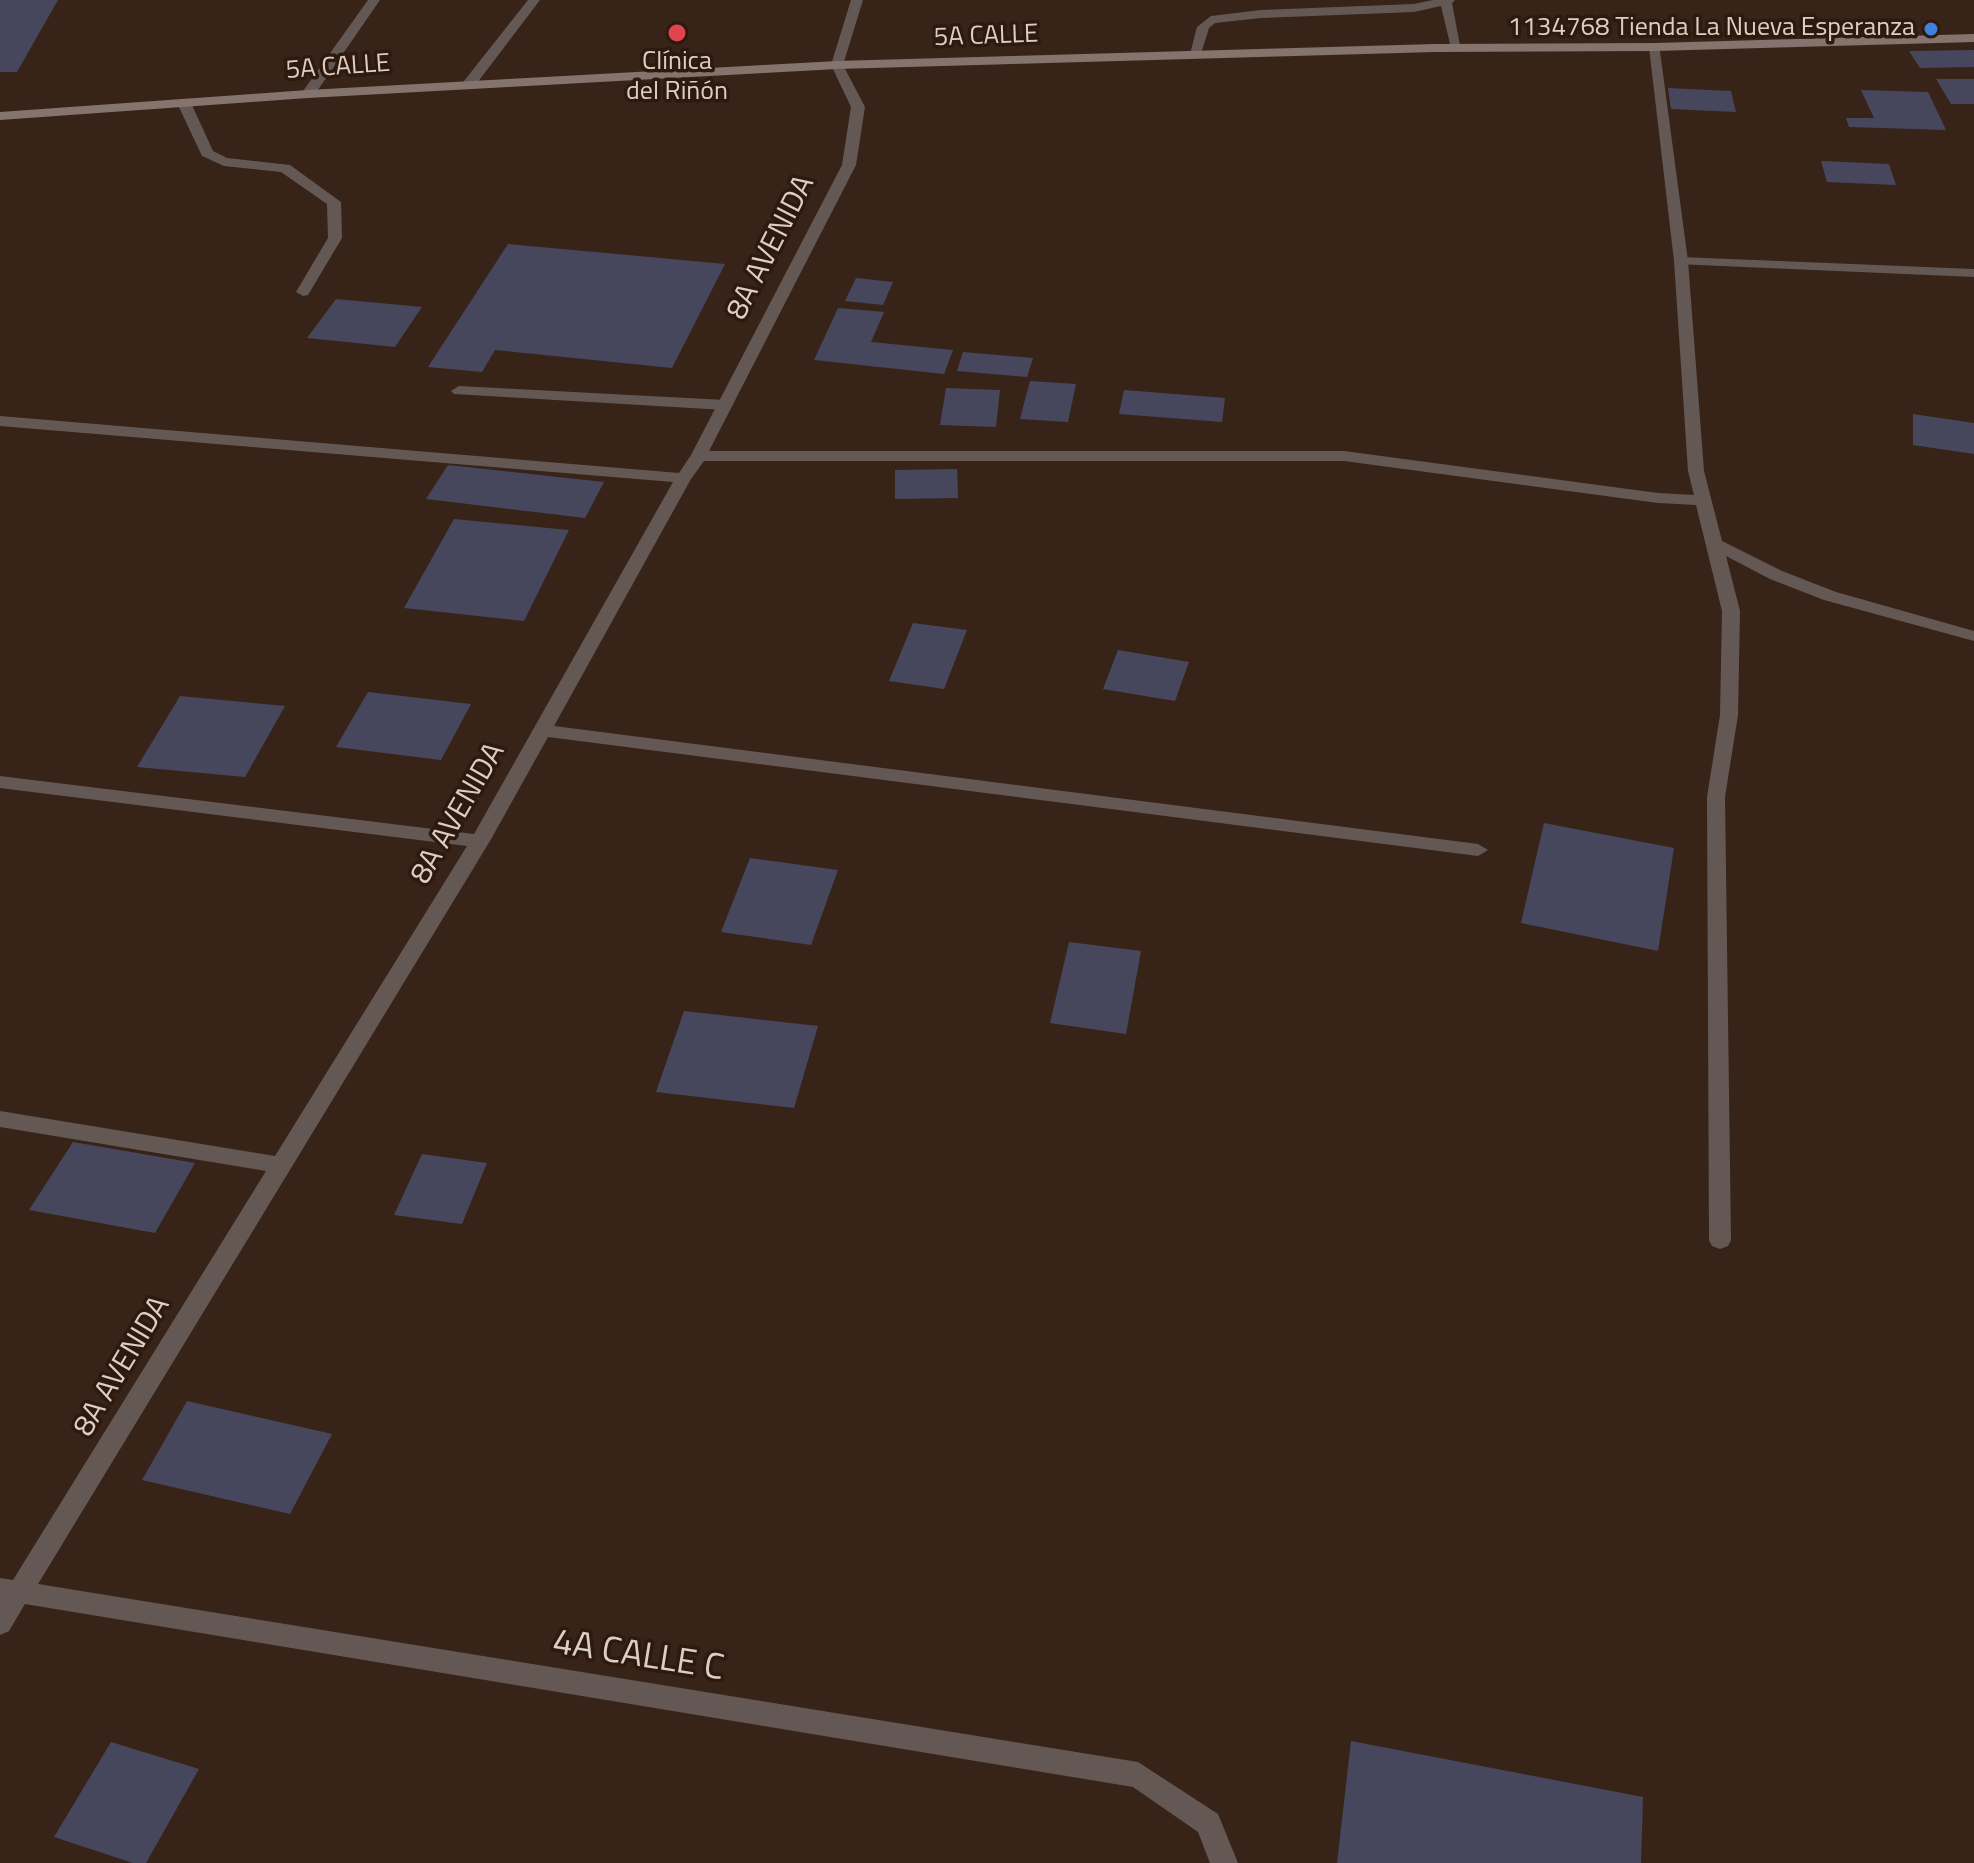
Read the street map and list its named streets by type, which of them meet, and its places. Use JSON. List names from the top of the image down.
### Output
{
  "streets": {
    "main road": ["5A CALLE"],
    "street": ["8A AVENIDA", "4A CALLE C"]
  },
  "crossings": [
    ["5A CALLE", "8A AVENIDA"],
    ["8A AVENIDA", "4A CALLE C"]
  ],
  "places": ["1134768 Tienda La Nueva Esperanza", "Clínica del Riñón"]
}
